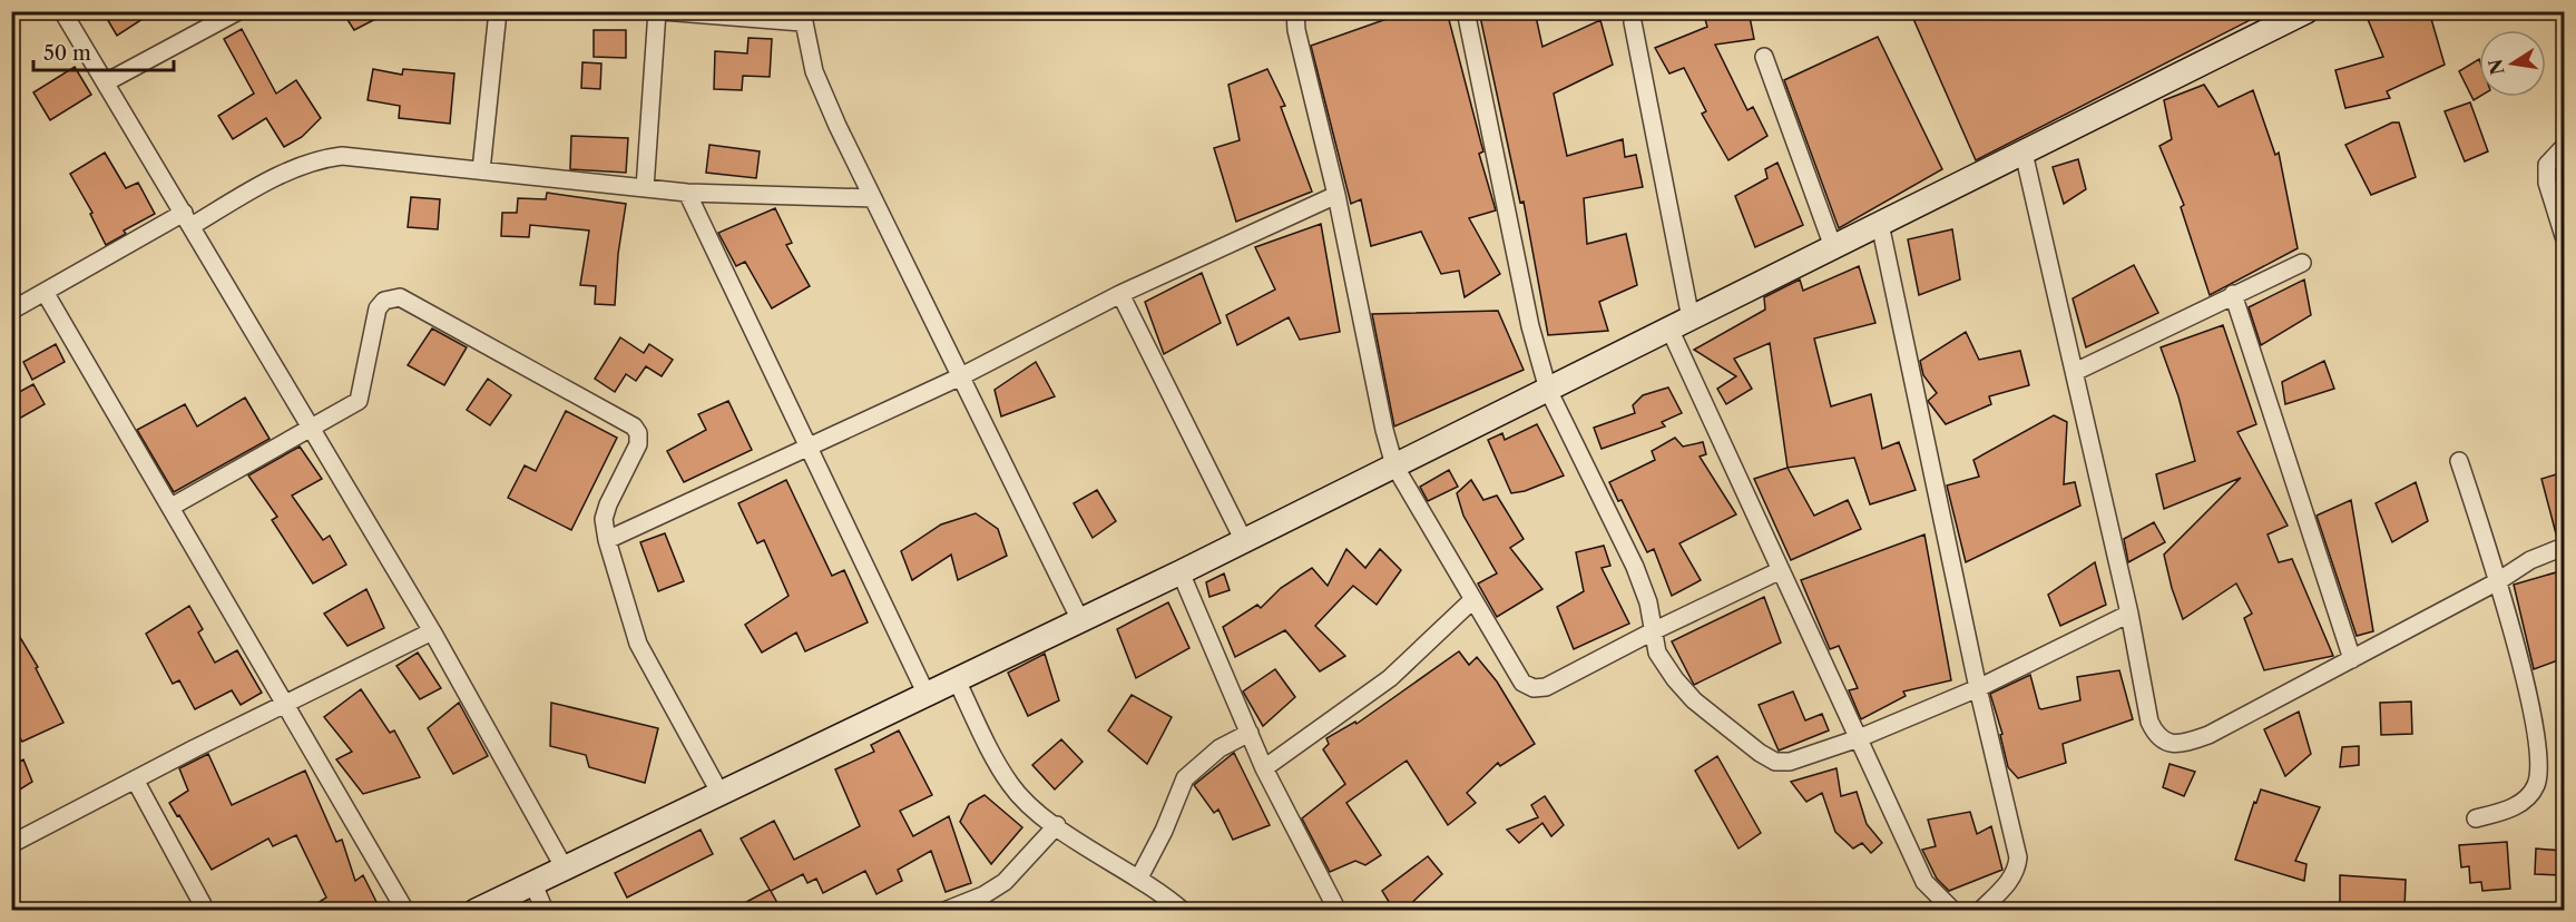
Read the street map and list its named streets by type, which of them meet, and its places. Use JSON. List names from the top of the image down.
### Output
{
  "scale_bar": "50 m",
  "north": "left"
}
